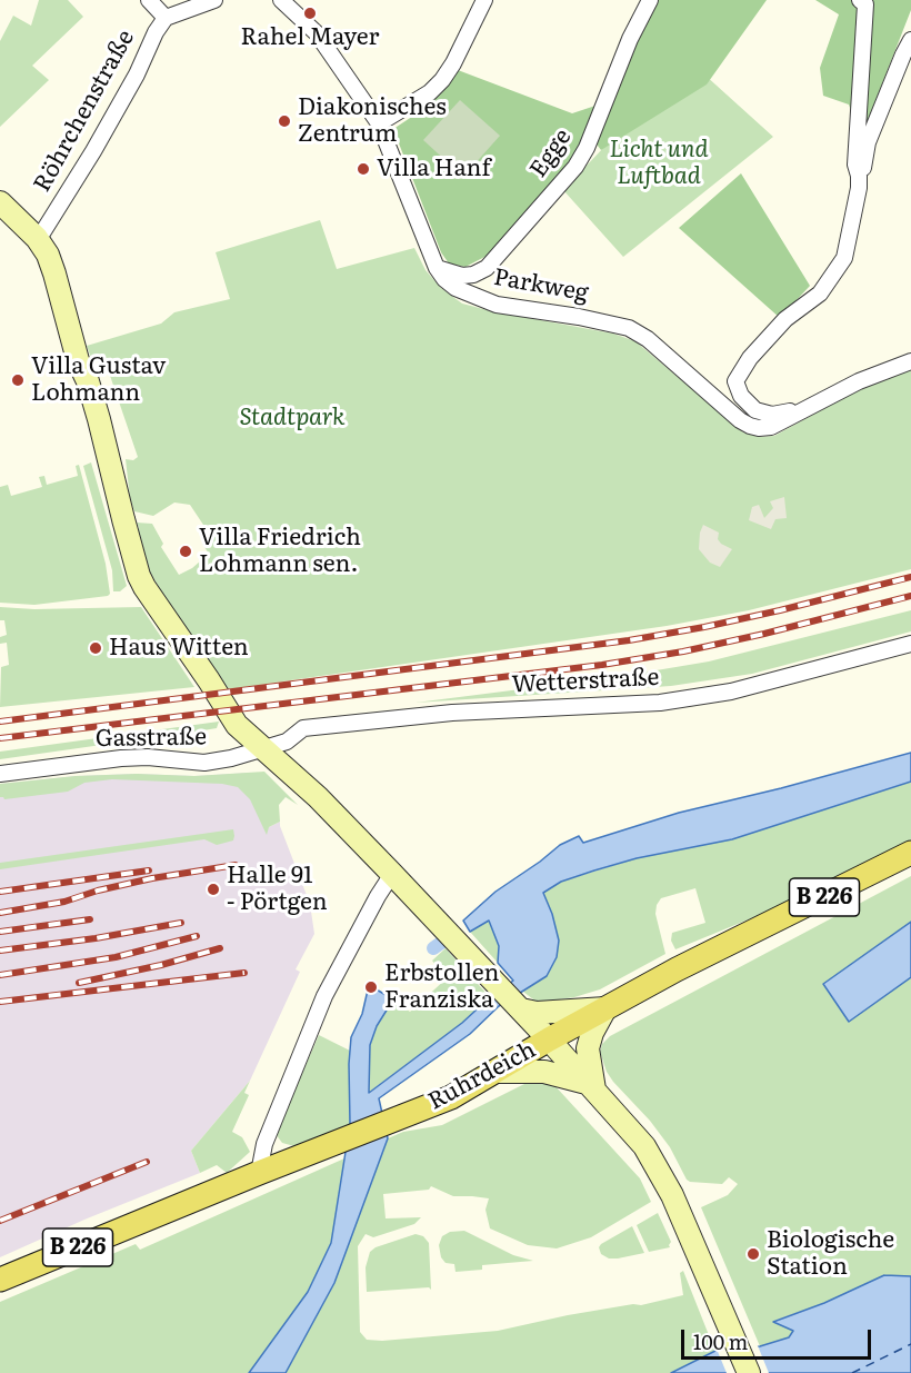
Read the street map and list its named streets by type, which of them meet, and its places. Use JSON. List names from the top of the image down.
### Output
{
  "streets": {
    "main road": ["B 226", "Ruhrdeich"],
    "street": [
      "Röhrchenstraße",
      "Egge",
      "Parkweg",
      "Wetterstraße",
      "Gasstraße"
    ]
  },
  "crossings": [
    ["Egge", "Parkweg"],
    ["Wetterstraße", "Gasstraße"]
  ],
  "parks": ["Licht und Luftbad", "Stadtpark"],
  "places": [
    "Rahel Mayer",
    "Diakonisches Zentrum",
    "Villa Hanf",
    "Villa Gustav Lohmann",
    "Villa Friedrich Lohmann sen.",
    "Haus Witten",
    "Halle 91 - Pörtgen",
    "Erbstollen Franziska",
    "Biologische Station"
  ],
  "scale_bar": "100 m"
}
